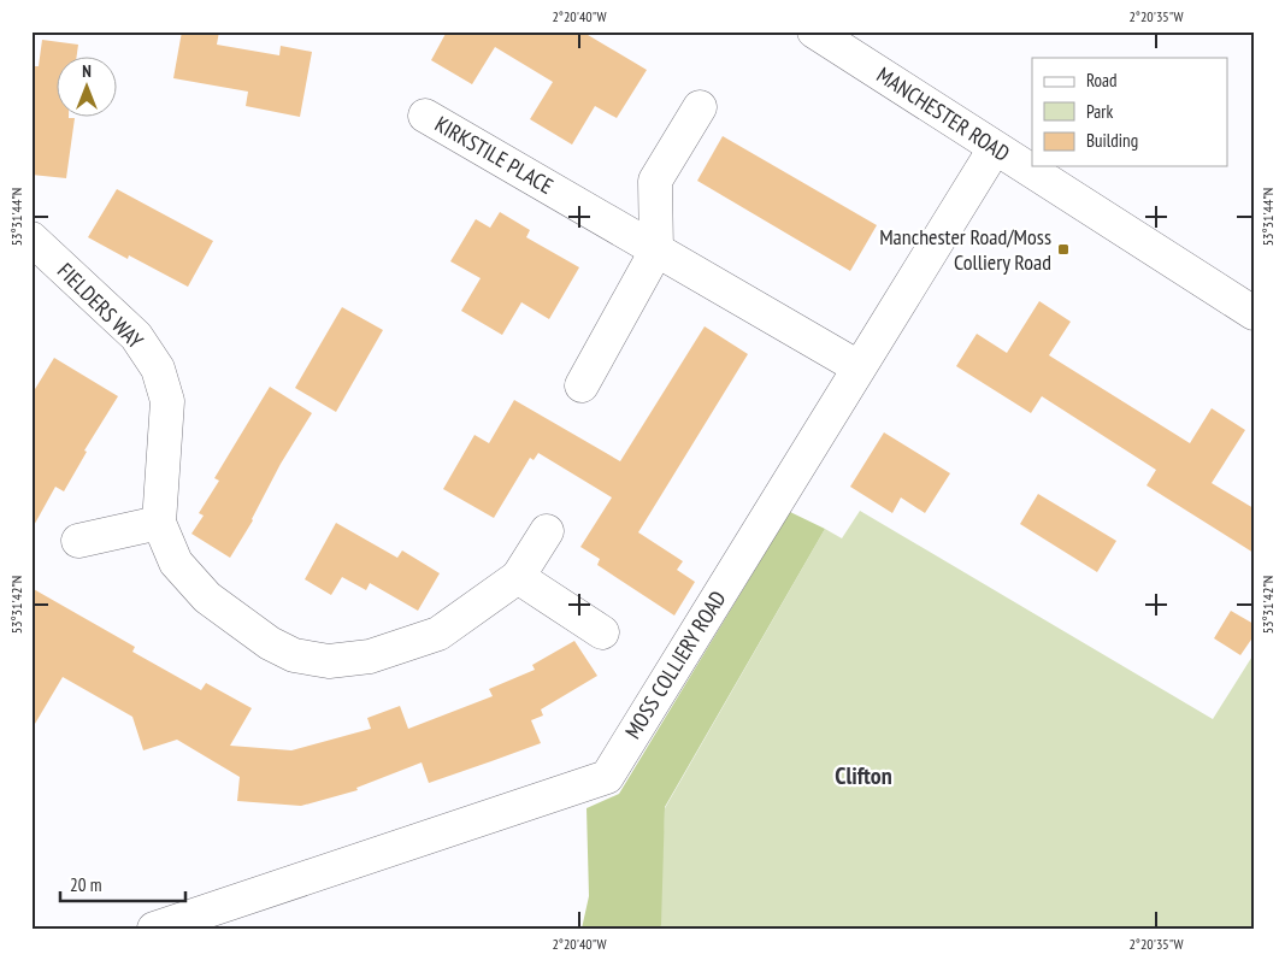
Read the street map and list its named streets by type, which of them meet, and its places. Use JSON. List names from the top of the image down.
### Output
{
  "streets": {
    "street": [
      "MANCHESTER ROAD",
      "KIRKSTILE PLACE",
      "FIELDERS WAY",
      "MOSS COLLIERY ROAD"
    ]
  },
  "crossings": [
    ["MANCHESTER ROAD", "MOSS COLLIERY ROAD"],
    ["KIRKSTILE PLACE", "MOSS COLLIERY ROAD"]
  ],
  "districts": ["Clifton"],
  "places": {
    "transit": ["Manchester Road/Moss Colliery Road"]
  },
  "legend": ["Road", "Park", "Building"],
  "scale_bar": "20 m",
  "north": "top",
  "coordinates": [
    "2°20'40\"W",
    "2°20'35\"W",
    "53°31'44\"N",
    "53°31'42\"N"
  ]
}
